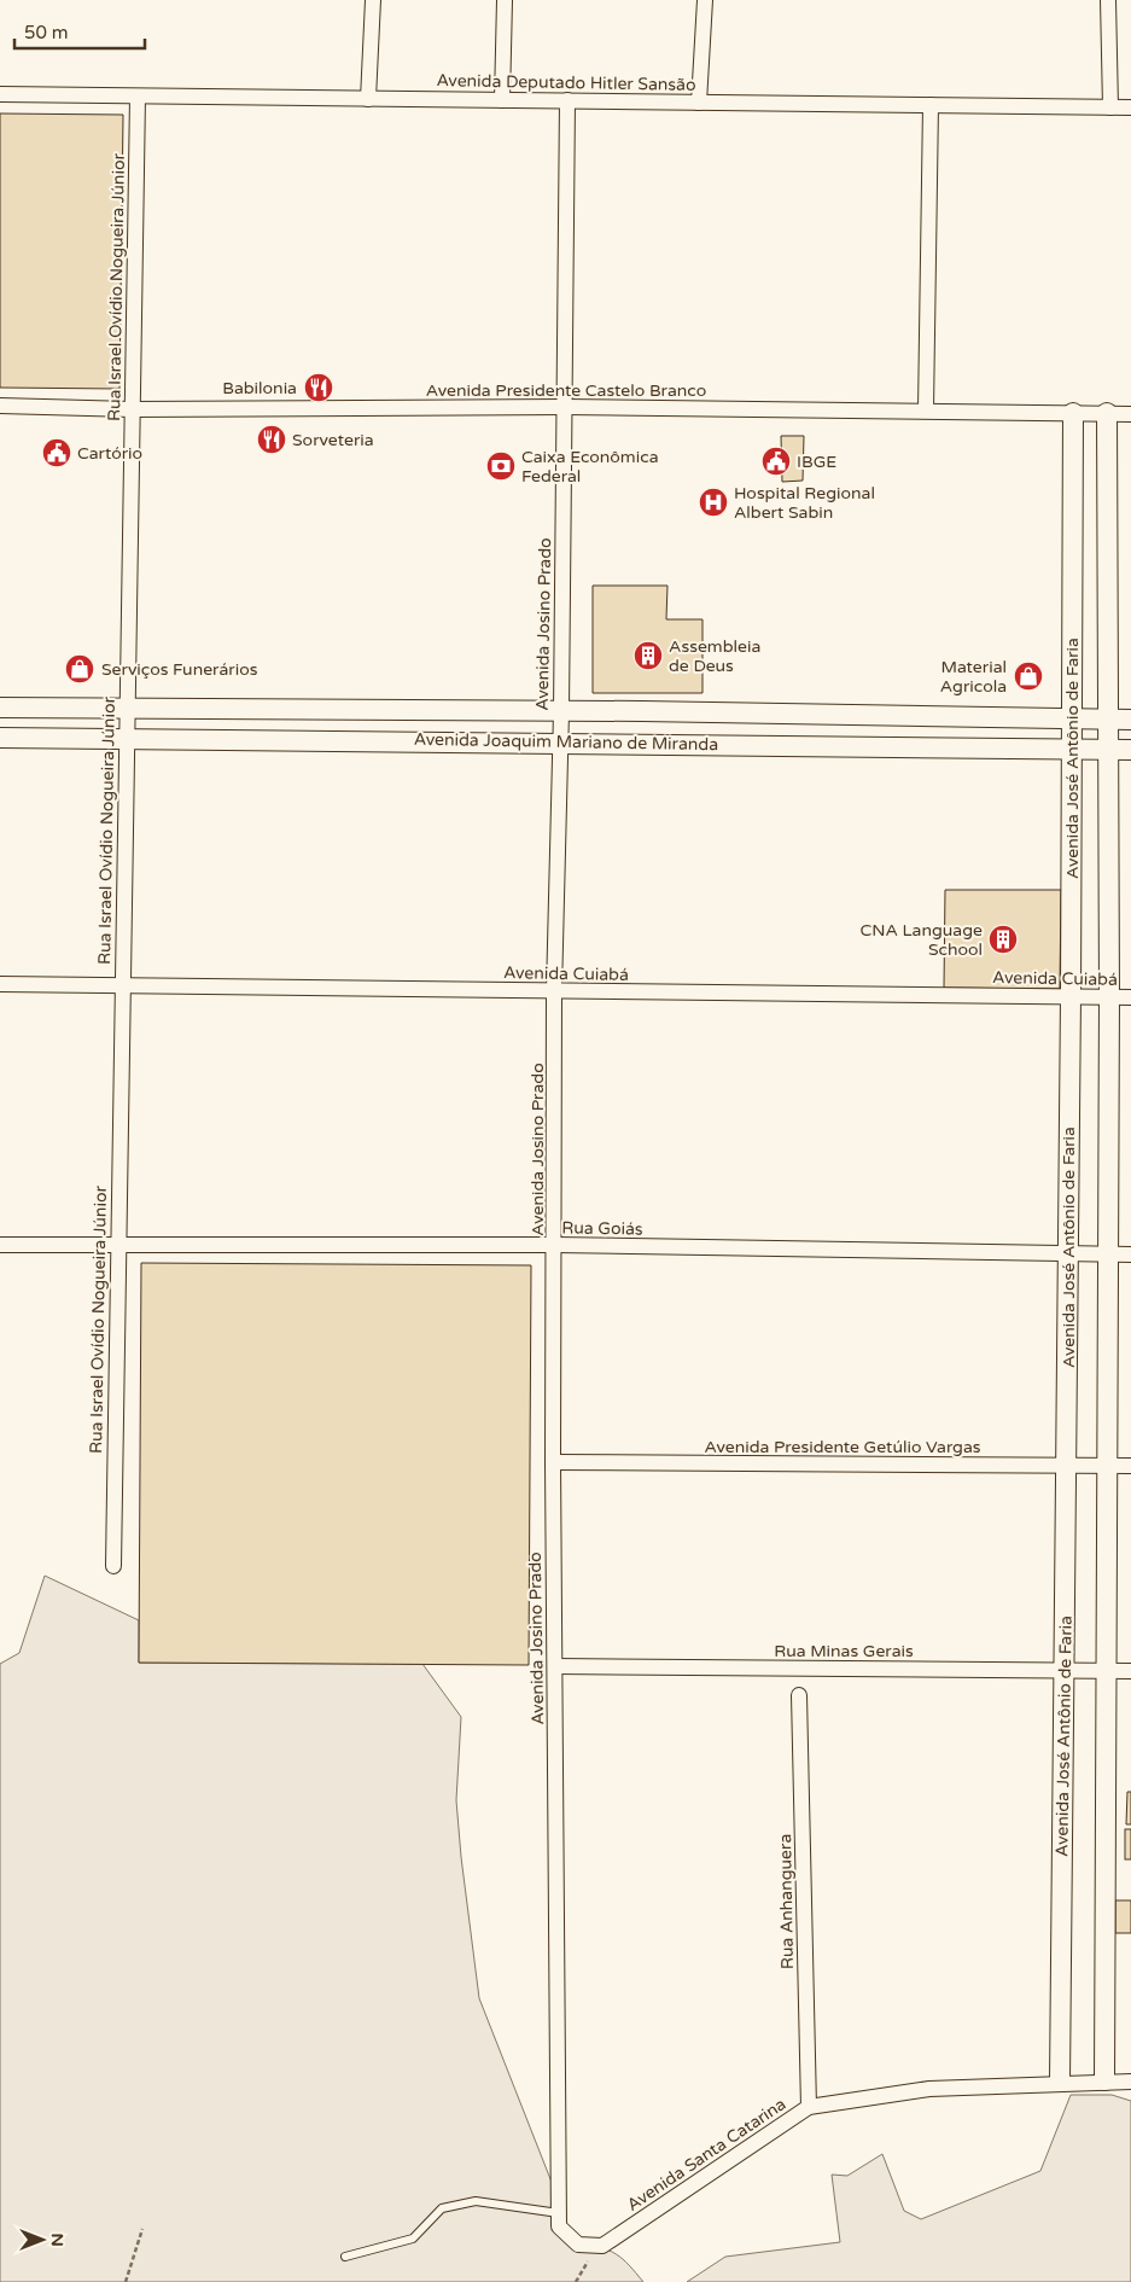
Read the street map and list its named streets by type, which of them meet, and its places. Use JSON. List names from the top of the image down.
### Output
{
  "streets": {
    "street": [
      "Avenida Deputado Hitler Sansão",
      "Rua Israel Ovídio Nogueira Júnior",
      "Avenida Presidente Castelo Branco",
      "Avenida Josino Prado",
      "Avenida Joaquim Mariano de Miranda",
      "Avenida José Antônio de Faria",
      "Avenida Cuiabá",
      "Rua Goiás",
      "Avenida Presidente Getúlio Vargas",
      "Rua Minas Gerais",
      "Rua Anhanguera",
      "Avenida Santa Catarina"
    ]
  },
  "crossings": [
    ["Avenida Deputado Hitler Sansão", "Rua Israel Ovídio Nogueira Júnior"],
    ["Avenida Deputado Hitler Sansão", "Avenida Josino Prado"],
    ["Rua Israel Ovídio Nogueira Júnior", "Avenida Presidente Castelo Branco"],
    ["Rua Israel Ovídio Nogueira Júnior", "Avenida Joaquim Mariano de Miranda"],
    ["Rua Israel Ovídio Nogueira Júnior", "Avenida Cuiabá"],
    ["Rua Israel Ovídio Nogueira Júnior", "Rua Goiás"],
    ["Avenida Presidente Castelo Branco", "Avenida Josino Prado"],
    ["Avenida Presidente Castelo Branco", "Avenida José Antônio de Faria"],
    ["Avenida Josino Prado", "Avenida Joaquim Mariano de Miranda"],
    ["Avenida Josino Prado", "Avenida Cuiabá"],
    ["Avenida Josino Prado", "Rua Goiás"],
    ["Avenida Josino Prado", "Avenida Presidente Getúlio Vargas"],
    ["Avenida Josino Prado", "Rua Minas Gerais"],
    ["Avenida Joaquim Mariano de Miranda", "Avenida José Antônio de Faria"],
    ["Avenida José Antônio de Faria", "Avenida Cuiabá"],
    ["Avenida José Antônio de Faria", "Rua Goiás"],
    ["Avenida José Antônio de Faria", "Avenida Presidente Getúlio Vargas"],
    ["Avenida José Antônio de Faria", "Rua Minas Gerais"],
    ["Avenida José Antônio de Faria", "Avenida Santa Catarina"],
    ["Rua Anhanguera", "Avenida Santa Catarina"]
  ],
  "places": {
    "restaurant": ["Babilonia", "Sorveteria"],
    "public building": ["Cartório", "IBGE"],
    "bank": ["Caixa Econômica Federal"],
    "hospital": ["Hospital Regional Albert Sabin"],
    "building": ["Assembleia de Deus", "CNA Language School"],
    "shop": ["Serviços Funerários", "Material Agricola"]
  },
  "scale_bar": "50 m",
  "north": "right"
}
